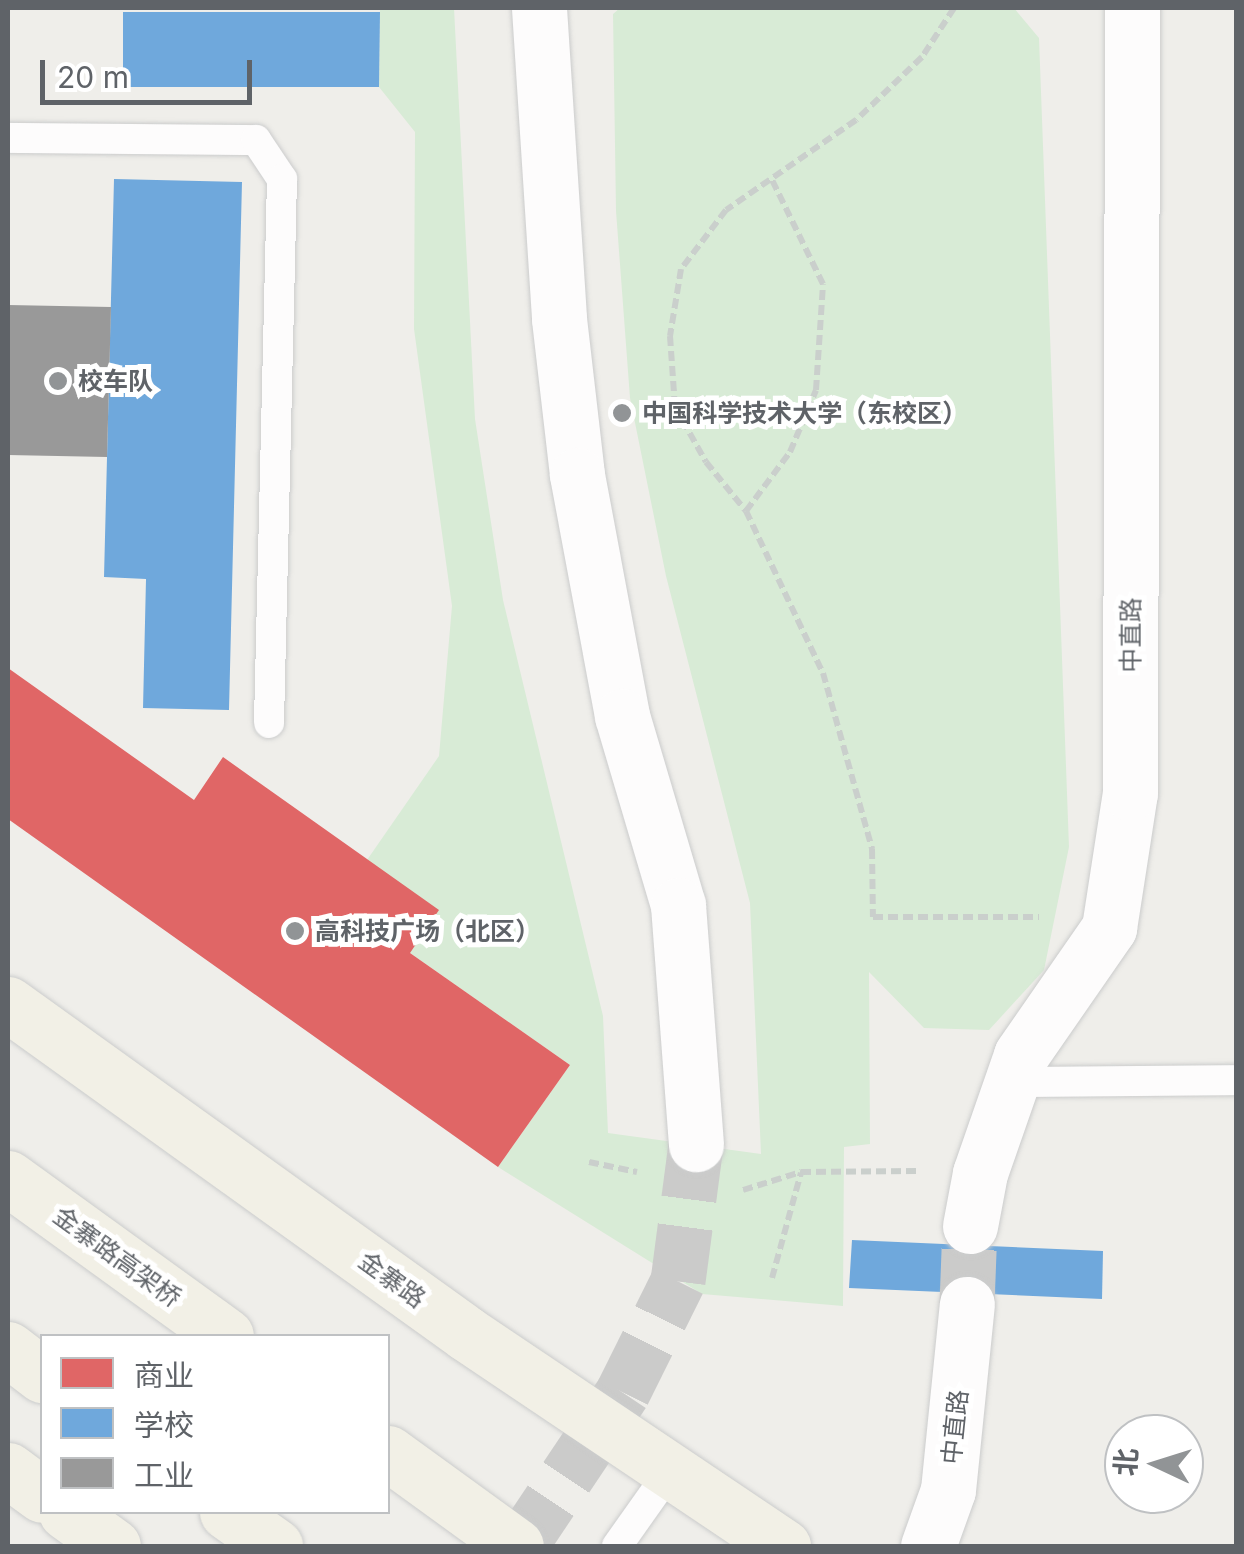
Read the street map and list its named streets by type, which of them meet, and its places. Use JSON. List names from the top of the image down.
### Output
{
  "streets": {
    "highway": ["金寨路高架桥", "金寨路"],
    "street": ["中直路"]
  },
  "places": ["校车队", "中国科学技术大学（东校区）", "高科技广场（北区）"],
  "legend": ["商业", "学校", "工业"],
  "scale_bar": "20 m",
  "north": "left"
}
